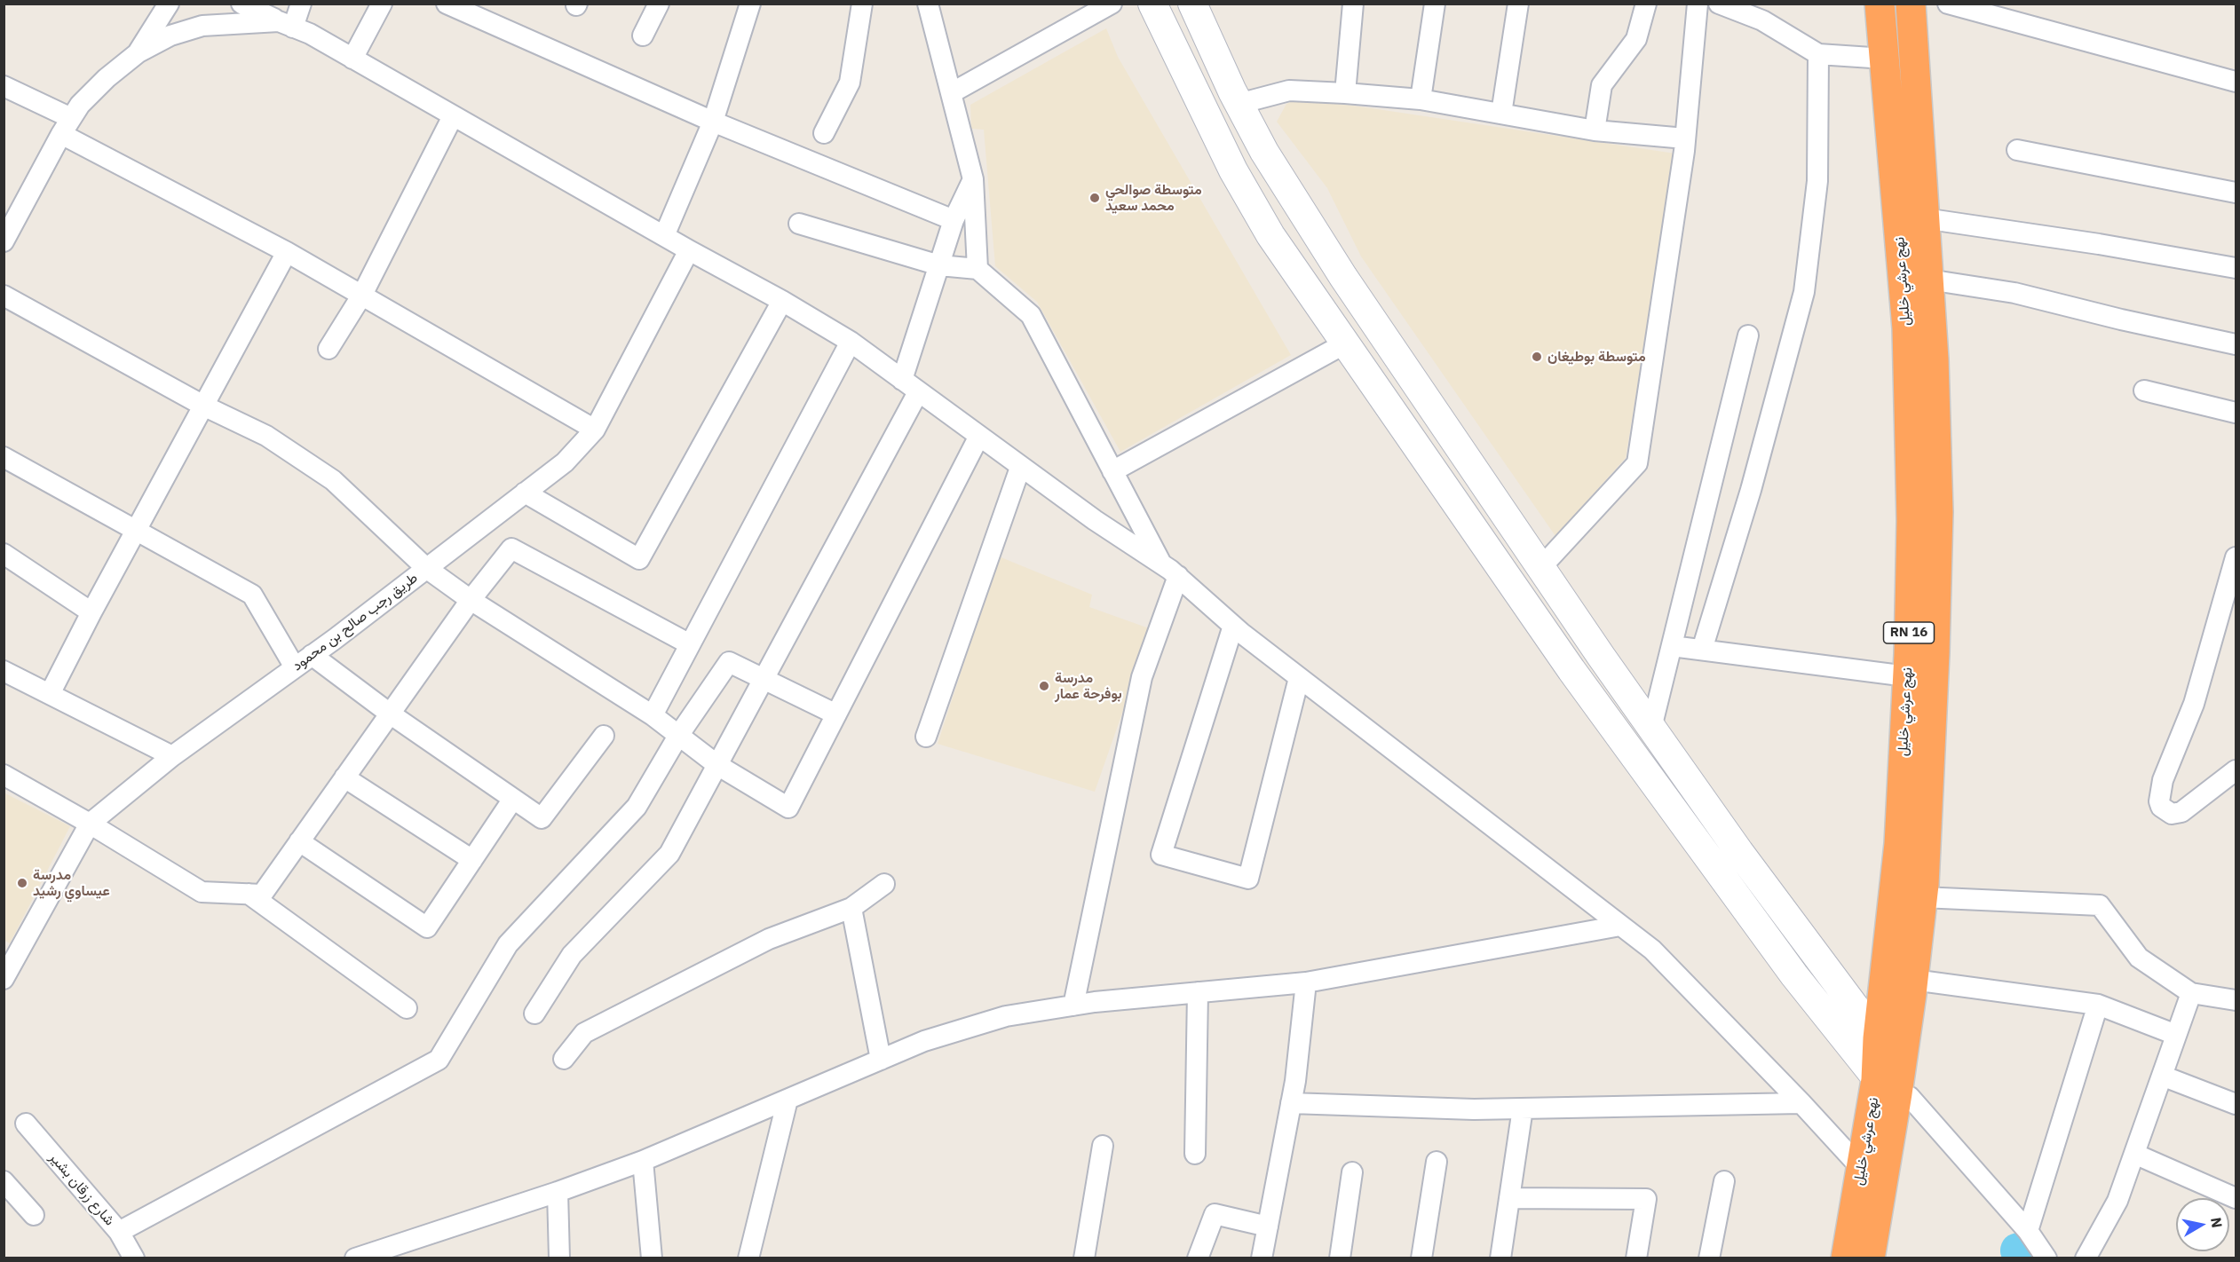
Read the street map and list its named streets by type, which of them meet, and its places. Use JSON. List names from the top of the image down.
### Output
{
  "streets": {
    "highway": ["نهج عرشي خليل", "RN 16"],
    "street": ["طريق رجب صالح بن محمود", "شارع زرقان بشير"]
  },
  "places": [
    "متوسطة صوالحي محمد سعيد",
    "متوسطة بوطيغان",
    "مدرسة بوفرحة عمار",
    "مدرسة عيساوي رشيد"
  ],
  "north": "right"
}
